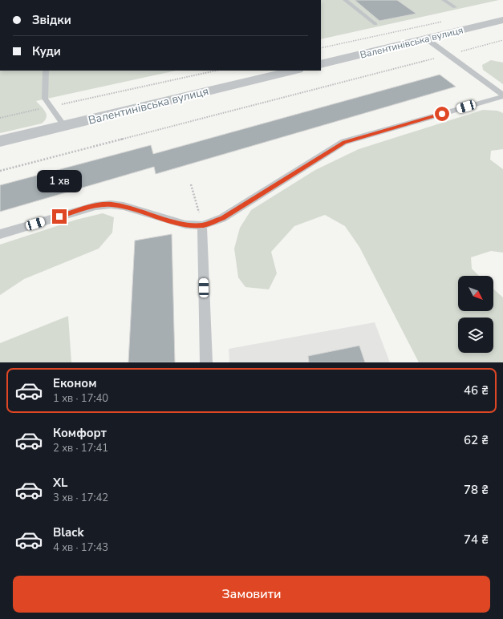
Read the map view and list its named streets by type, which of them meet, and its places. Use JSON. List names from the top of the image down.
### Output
{
  "streets": {
    "street": ["Валентинівська вулиця"]
  },
  "north": "bottom right",
  "page": {
    "banner": ["Звідки", "Куди"],
    "bubble": "1 хв",
    "list": [
      {
        "name": "Економ",
        "note": "1 хв · 17:40",
        "value": "46 ₴"
      },
      {
        "name": "Комфорт",
        "note": "2 хв · 17:41",
        "value": "62 ₴"
      },
      {
        "name": "XL",
        "note": "3 хв · 17:42",
        "value": "78 ₴"
      },
      {
        "name": "Black",
        "note": "4 хв · 17:43",
        "value": "74 ₴"
      }
    ],
    "buttons": "Замовити"
  }
}
